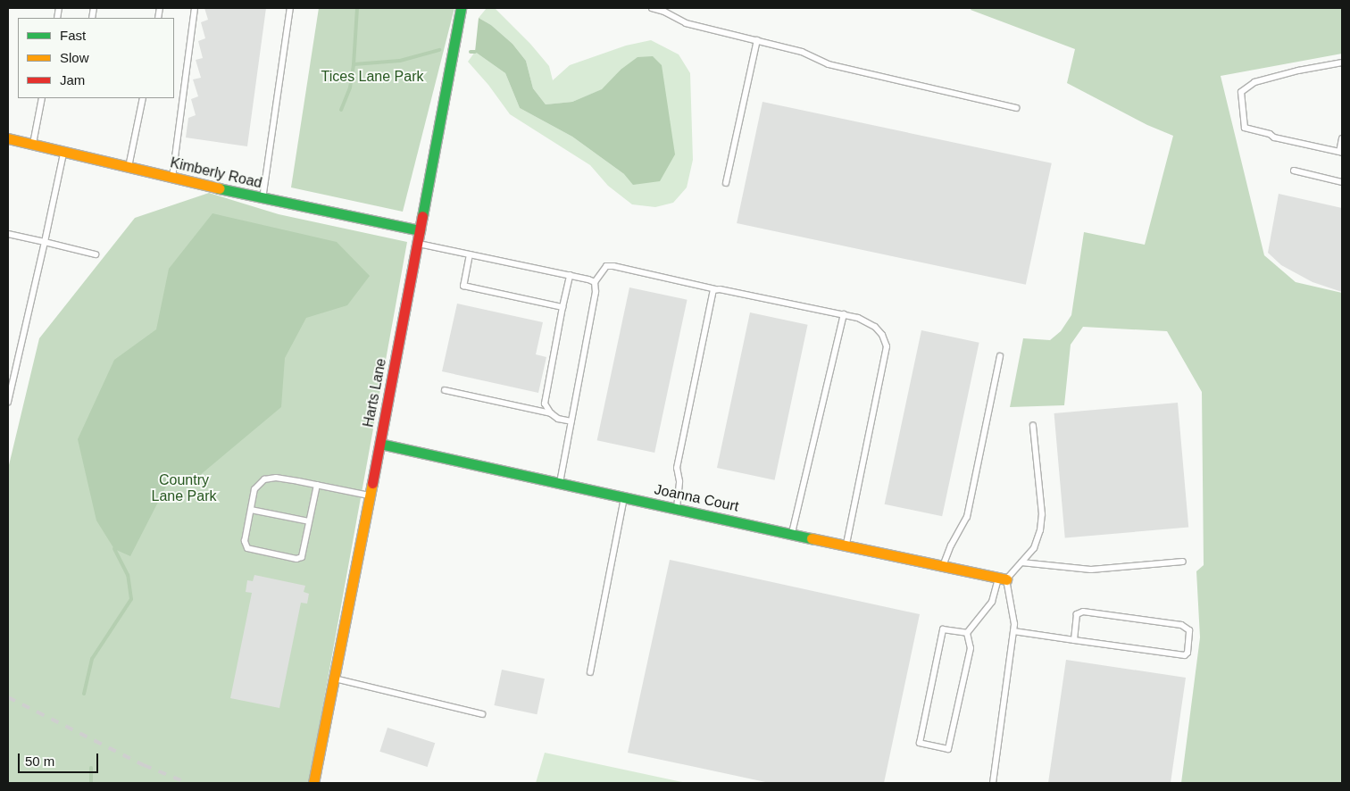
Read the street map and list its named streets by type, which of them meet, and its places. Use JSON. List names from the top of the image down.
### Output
{
  "streets": {
    "street": ["Kimberly Road", "Harts Lane", "Joanna Court"]
  },
  "crossings": [
    ["Kimberly Road", "Harts Lane"],
    ["Harts Lane", "Joanna Court"]
  ],
  "parks": ["Tices Lane Park", "Country Lane Park"],
  "legend": ["Fast", "Slow", "Jam"],
  "scale_bar": "50 m"
}
